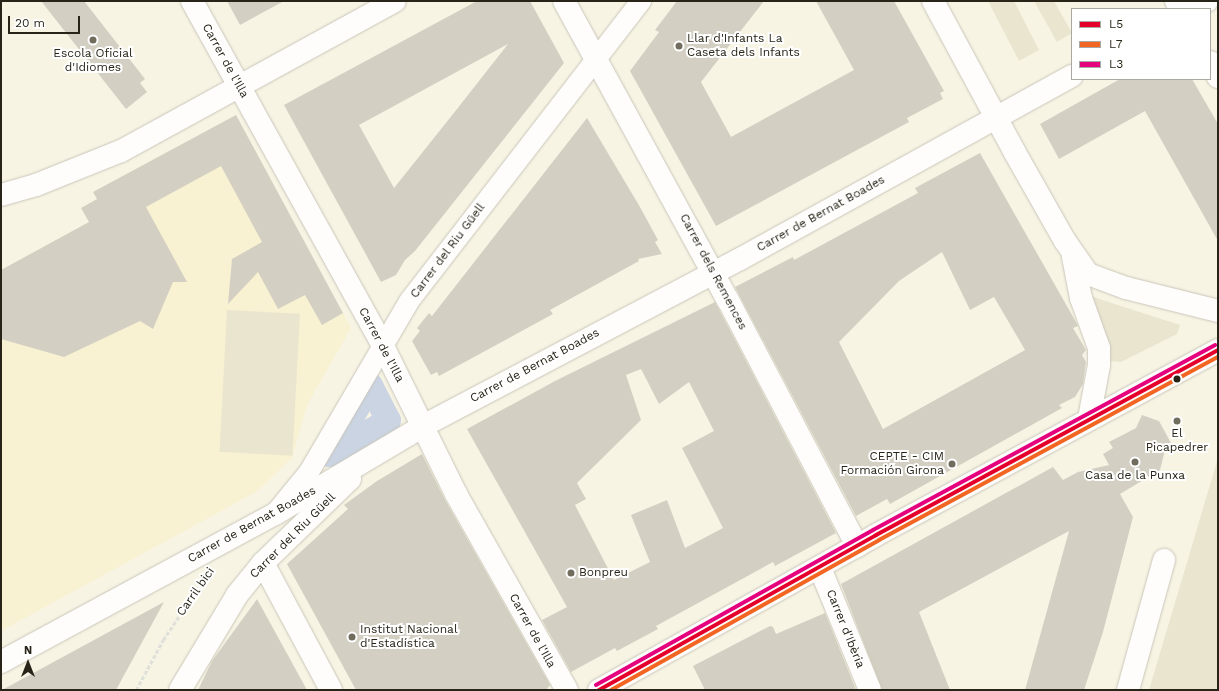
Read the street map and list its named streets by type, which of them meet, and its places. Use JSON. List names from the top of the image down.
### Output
{
  "streets": {
    "street": [
      "Carrer de l'Illa",
      "Carrer de Bernat Boades",
      "Carrer del Riu Güell",
      "Carrer dels Remences",
      "Carrer d'Ibèria"
    ],
    "path": ["Carril bici"]
  },
  "crossings": [
    ["Carrer de l'Illa", "Carrer de Bernat Boades"],
    ["Carrer de l'Illa", "Carrer del Riu Güell"],
    ["Carrer de Bernat Boades", "Carrer del Riu Güell"],
    ["Carrer de Bernat Boades", "Carrer dels Remences"],
    ["Carrer del Riu Güell", "Carrer dels Remences"]
  ],
  "places": [
    "Escola Oficial d'Idiomes",
    "Llar d'Infants La Caseta dels Infants",
    "El Picapedrer",
    "Casa de la Punxa",
    "CEPTE - CIM Formación Girona",
    "Bonpreu",
    "Institut Nacional d'Estadística"
  ],
  "lines": ["transit line L3", "transit line L5", "transit line L7"],
  "legend": ["L5", "L7", "L3"],
  "scale_bar": "20 m",
  "north": "top"
}
